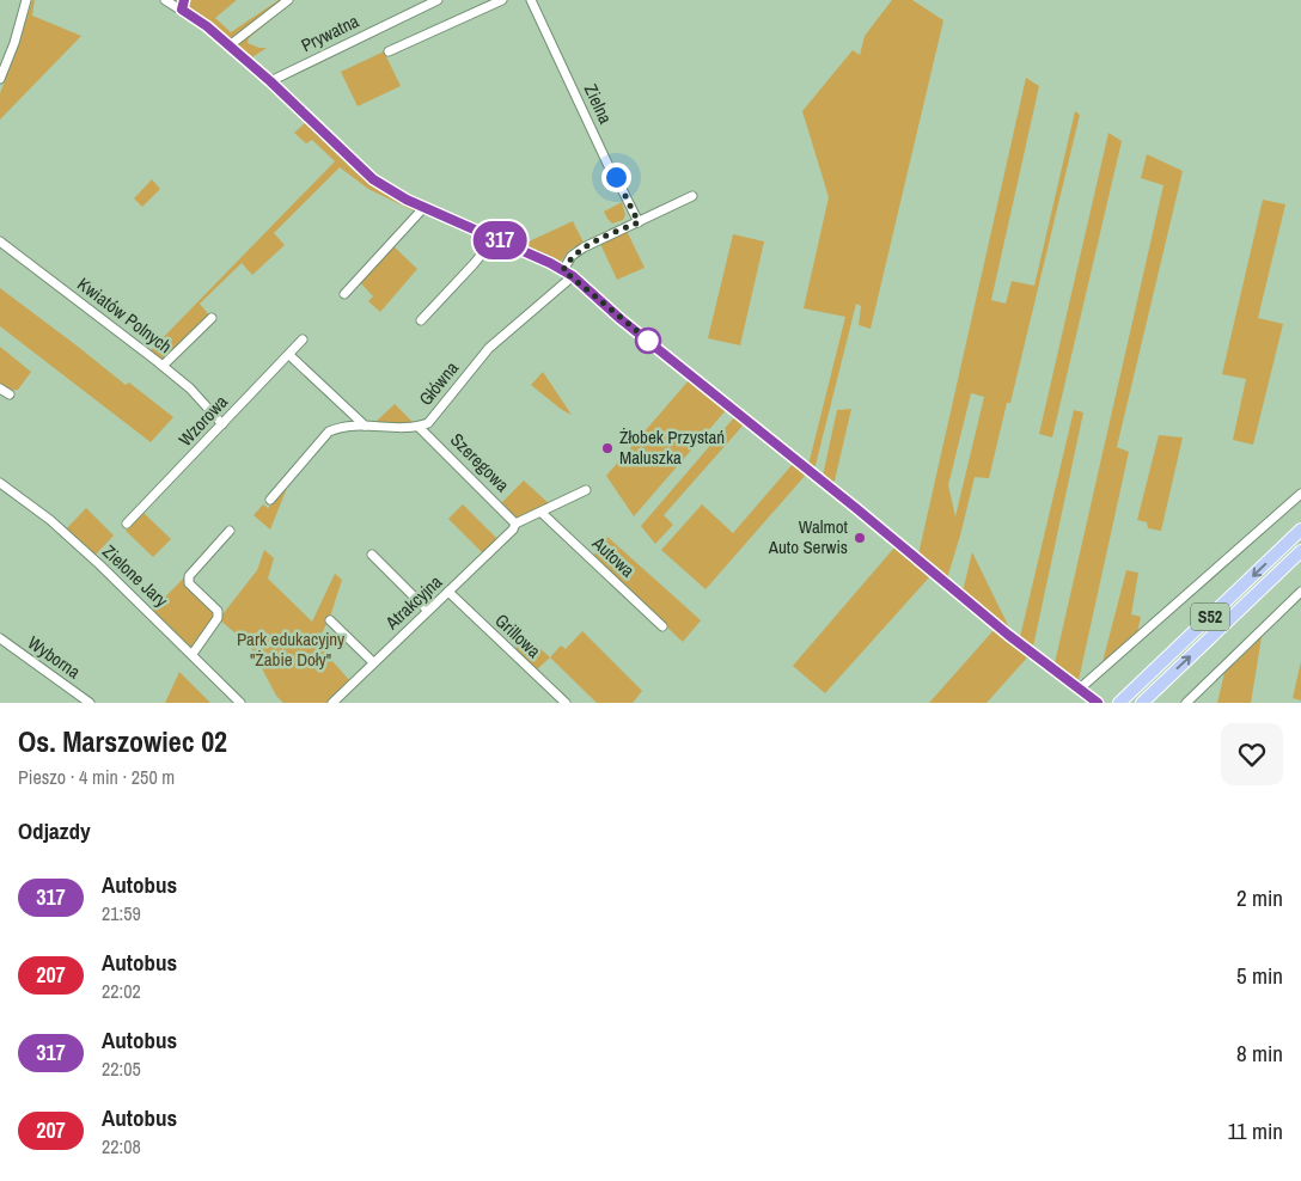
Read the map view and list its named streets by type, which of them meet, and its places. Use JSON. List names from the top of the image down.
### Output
{
  "streets": {
    "highway": ["S52"],
    "street": [
      "Prywatna",
      "Zielna",
      "Kwiatów Polnych",
      "Główna",
      "Wzorowa",
      "Szeregowa",
      "Autowa",
      "Zielone Jary",
      "Atrakcyjna",
      "Grillowa",
      "Wyborna"
    ]
  },
  "crossings": [
    ["Kwiatów Polnych", "Wzorowa"],
    ["Główna", "Szeregowa"],
    ["Szeregowa", "Atrakcyjna"],
    ["Atrakcyjna", "Grillowa"]
  ],
  "parks": ["Park edukacyjny \"Żabie Doły\""],
  "places": ["Żłobek Przystań Maluszka", "Walmot Auto Serwis"],
  "lines": ["bus line 317"],
  "page": {
    "on_map": "317",
    "heading": [
      ["Os. Marszowiec 02", "Pieszo · 4 min · 250 m"],
      "Odjazdy"
    ],
    "list": [
      {
        "mark": "317",
        "name": "Autobus",
        "note": "21:59",
        "value": "2 min"
      },
      {
        "mark": "207",
        "name": "Autobus",
        "note": "22:02",
        "value": "5 min"
      },
      {
        "mark": "317",
        "name": "Autobus",
        "note": "22:05",
        "value": "8 min"
      },
      {
        "mark": "207",
        "name": "Autobus",
        "note": "22:08",
        "value": "11 min"
      }
    ]
  }
}
